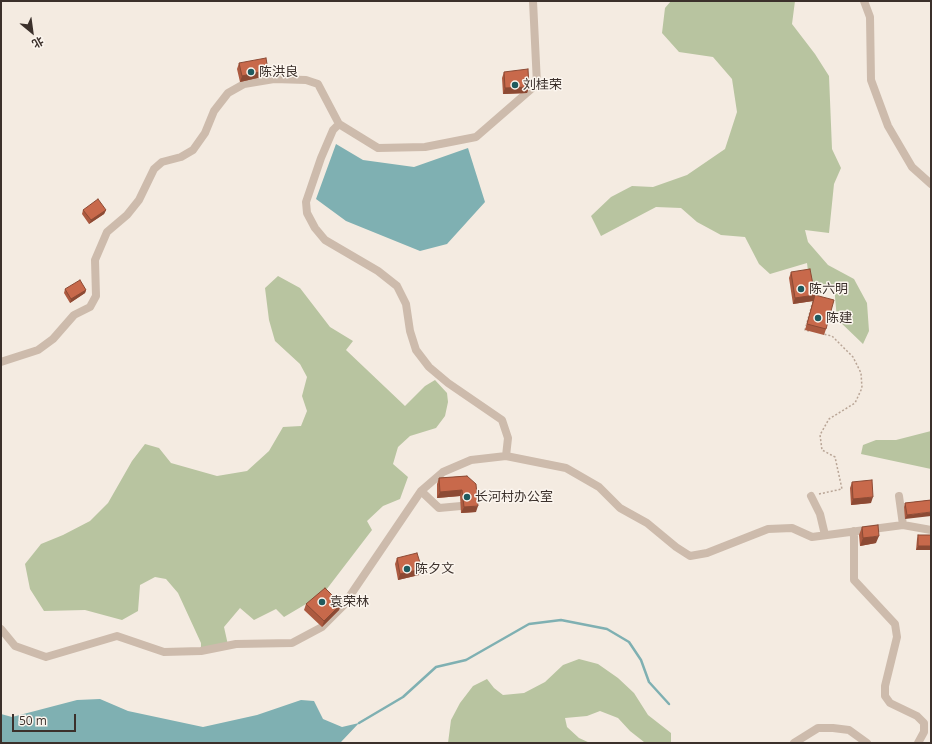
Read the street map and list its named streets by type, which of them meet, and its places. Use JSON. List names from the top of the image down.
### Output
{
  "places": [
    "陈洪良",
    "刘桂荣",
    "陈六明",
    "陈建",
    "长河村办公室",
    "陈夕文",
    "袁荣林"
  ],
  "scale_bar": "50 m",
  "north": "bottom right"
}
